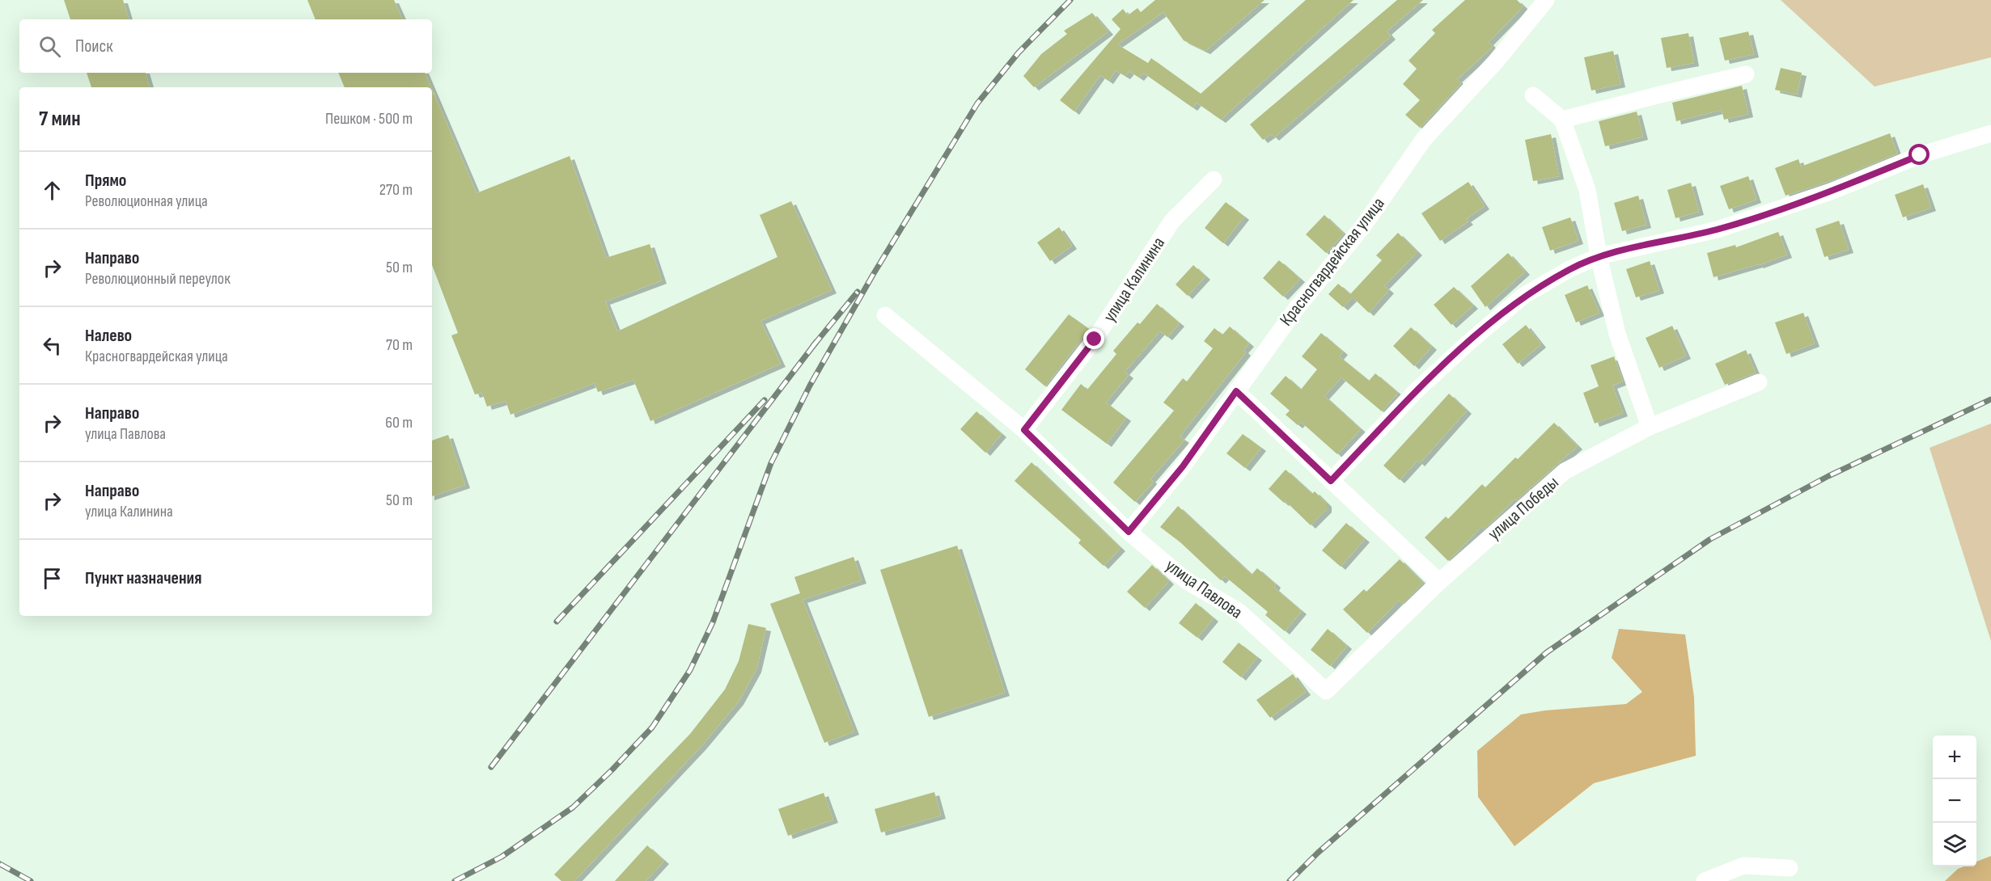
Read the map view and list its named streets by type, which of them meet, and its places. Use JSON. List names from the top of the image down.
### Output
{
  "streets": {
    "street": [
      "Красногвардейская улица",
      "улица Калинина",
      "улица Победы",
      "улица Павлова"
    ]
  },
  "crossings": [
    ["Красногвардейская улица", "улица Павлова"],
    ["улица Калинина", "улица Павлова"],
    ["улица Победы", "улица Павлова"]
  ],
  "page": {
    "search": "Поиск",
    "heading": ["7 мин", "Пешком · 500 m"],
    "list": [
      ["Прямо", "Революционная улица", "270 m"],
      ["Направо", "Революционный переулок", "50 m"],
      ["Налево", "Красногвардейская улица", "70 m"],
      ["Направо", "улица Павлова", "60 m"],
      ["Направо", "улица Калинина", "50 m"],
      "Пункт назначения"
    ],
    "map_buttons": ["+", "−"]
  }
}
